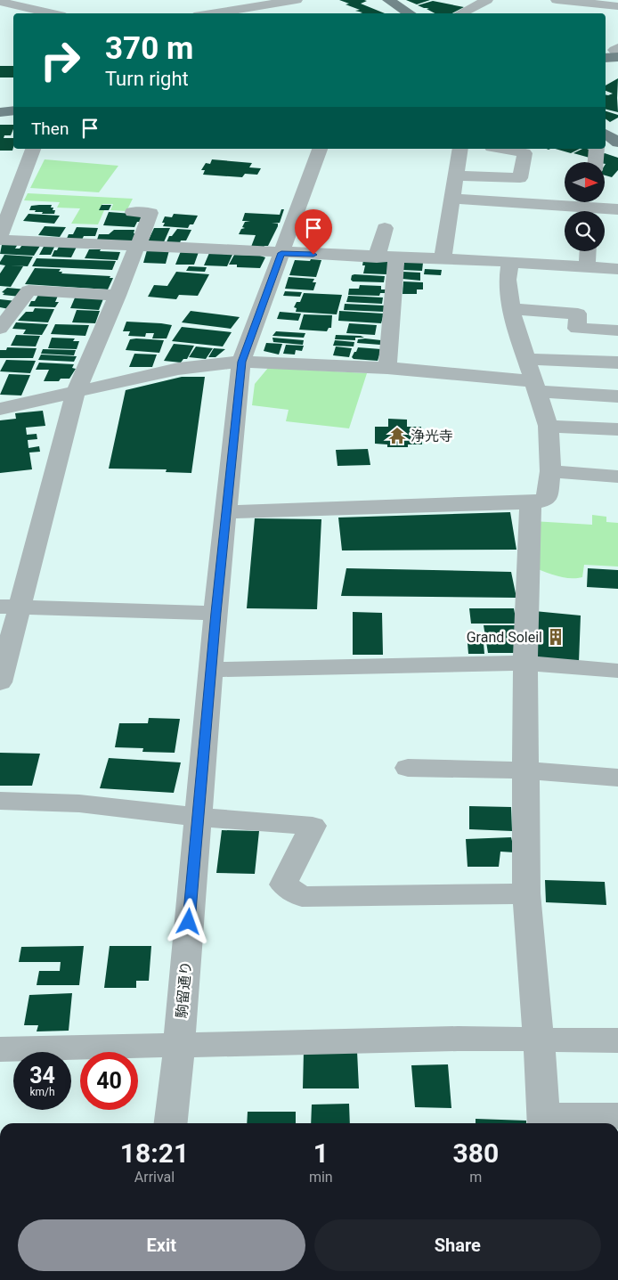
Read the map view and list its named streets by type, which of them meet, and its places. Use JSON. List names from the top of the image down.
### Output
{
  "streets": {
    "street": ["駒留通り"]
  },
  "places": {
    "temple": ["浄光寺"],
    "building": ["Grand Soleil"]
  },
  "north": "right",
  "page": {
    "turn": ["370 m", "Turn right"],
    "then": "Then",
    "speed": "34 km/h",
    "limit": "40",
    "eta": [
      "18:21",
      "Arrival",
      "1",
      "min",
      "380",
      "m"
    ],
    "buttons": ["Exit", "Share"]
  }
}
